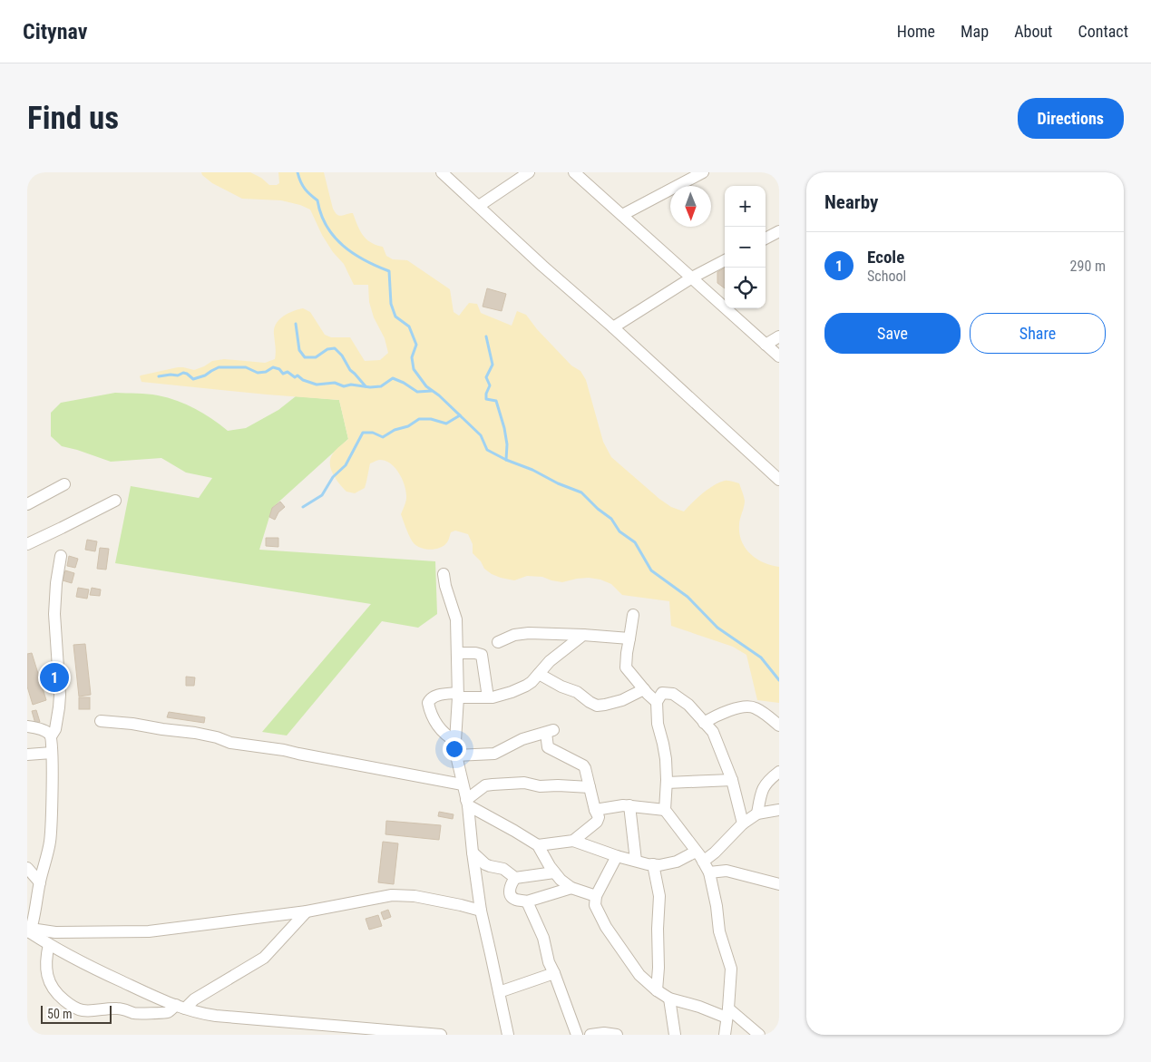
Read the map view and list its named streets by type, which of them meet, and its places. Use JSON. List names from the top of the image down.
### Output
{
  "scale_bar": "50 m",
  "north": "bottom",
  "page": {
    "header": "Citynav",
    "nav": [
      "Home",
      "Map",
      "About",
      "Contact"
    ],
    "buttons": [
      "Directions",
      ["Save", "Share"]
    ],
    "title": "Find us",
    "heading": "Nearby",
    "map_buttons": ["+", "−"],
    "list": [
      {
        "mark": "1",
        "name": "Ecole",
        "note": "School",
        "value": "290 m"
      }
    ],
    "pins": "1",
    "scale": "50 m"
  }
}
